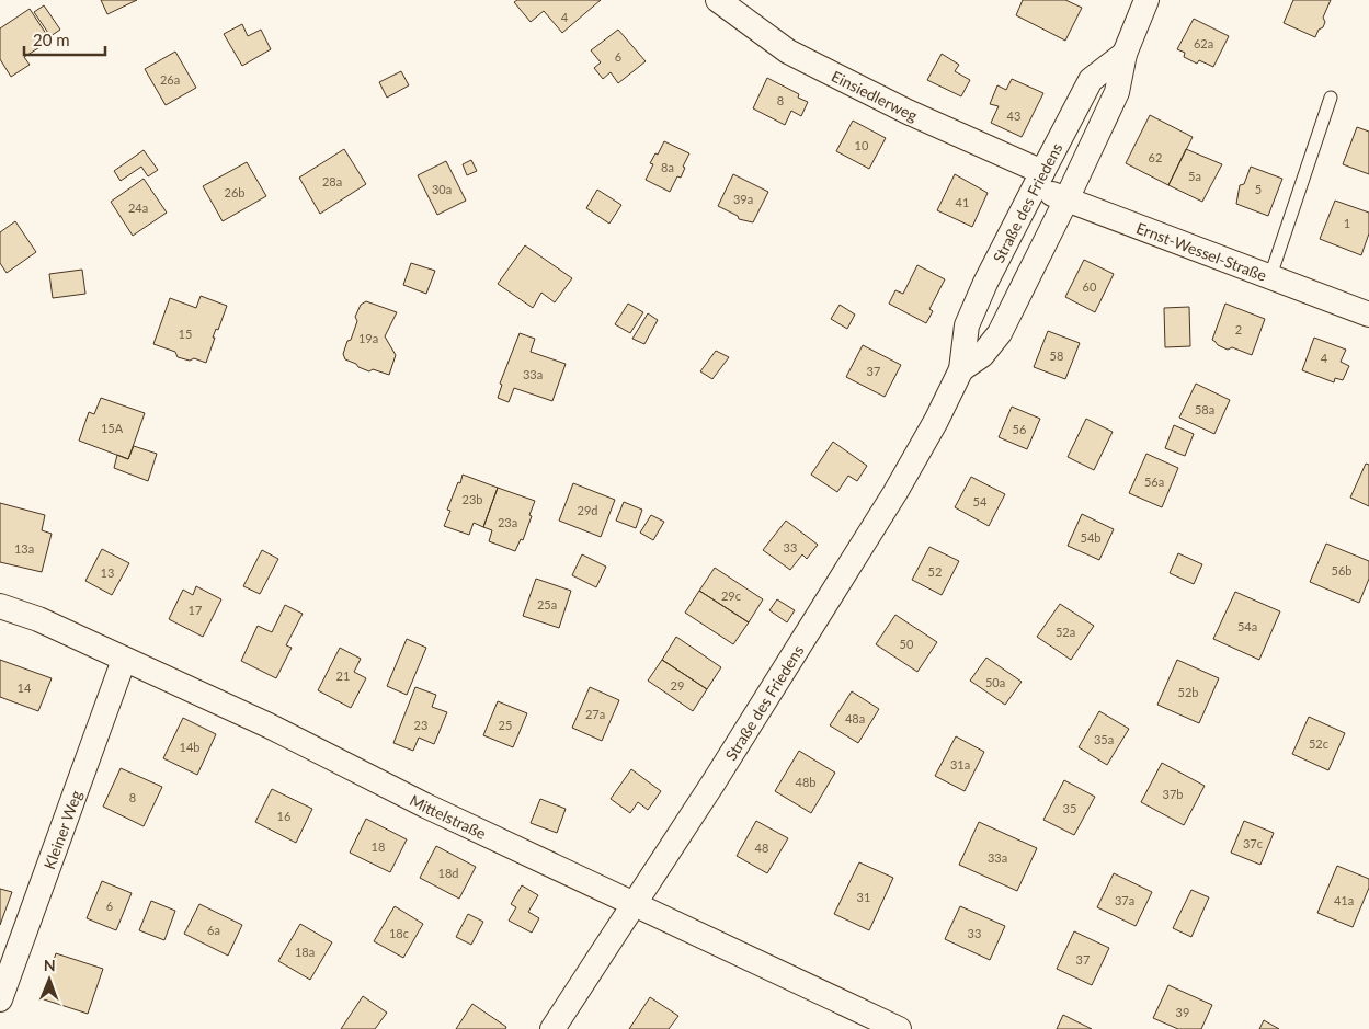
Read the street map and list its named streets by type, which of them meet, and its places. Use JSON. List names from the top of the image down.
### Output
{
  "streets": {
    "street": [
      "Einsiedlerweg",
      "Straße des Friedens",
      "Ernst-Wessel-Straße",
      "Mittelstraße",
      "Kleiner Weg"
    ]
  },
  "crossings": [
    ["Einsiedlerweg", "Straße des Friedens"],
    ["Einsiedlerweg", "Ernst-Wessel-Straße"],
    ["Straße des Friedens", "Ernst-Wessel-Straße"],
    ["Straße des Friedens", "Mittelstraße"],
    ["Mittelstraße", "Kleiner Weg"]
  ],
  "house_numbers": [
    "4",
    "62a",
    "6",
    "26a",
    "8",
    "43",
    "10",
    "62",
    "8a",
    "5a",
    "28a",
    "30a",
    "5",
    "26b",
    "39a",
    "41",
    "24a",
    "1",
    "60",
    "2",
    "15",
    "19a",
    "58",
    "4",
    "37",
    "33a",
    "58a",
    "15A",
    "56",
    "56a",
    "23b",
    "54",
    "29d",
    "23a",
    "54b",
    "33",
    "13a",
    "56b",
    "52",
    "13",
    "29c",
    "25a",
    "17",
    "54a",
    "52a",
    "50",
    "21",
    "50a",
    "29",
    "14",
    "52b",
    "27a",
    "48a",
    "23",
    "25",
    "35a",
    "52c",
    "14b",
    "31a",
    "48b",
    "37b",
    "8",
    "35",
    "16",
    "37c",
    "18",
    "48",
    "33a",
    "18d",
    "31",
    "37a",
    "41a",
    "6",
    "6a",
    "18c",
    "33",
    "18a",
    "37",
    "39"
  ],
  "scale_bar": "20 m",
  "north": "top"
}
